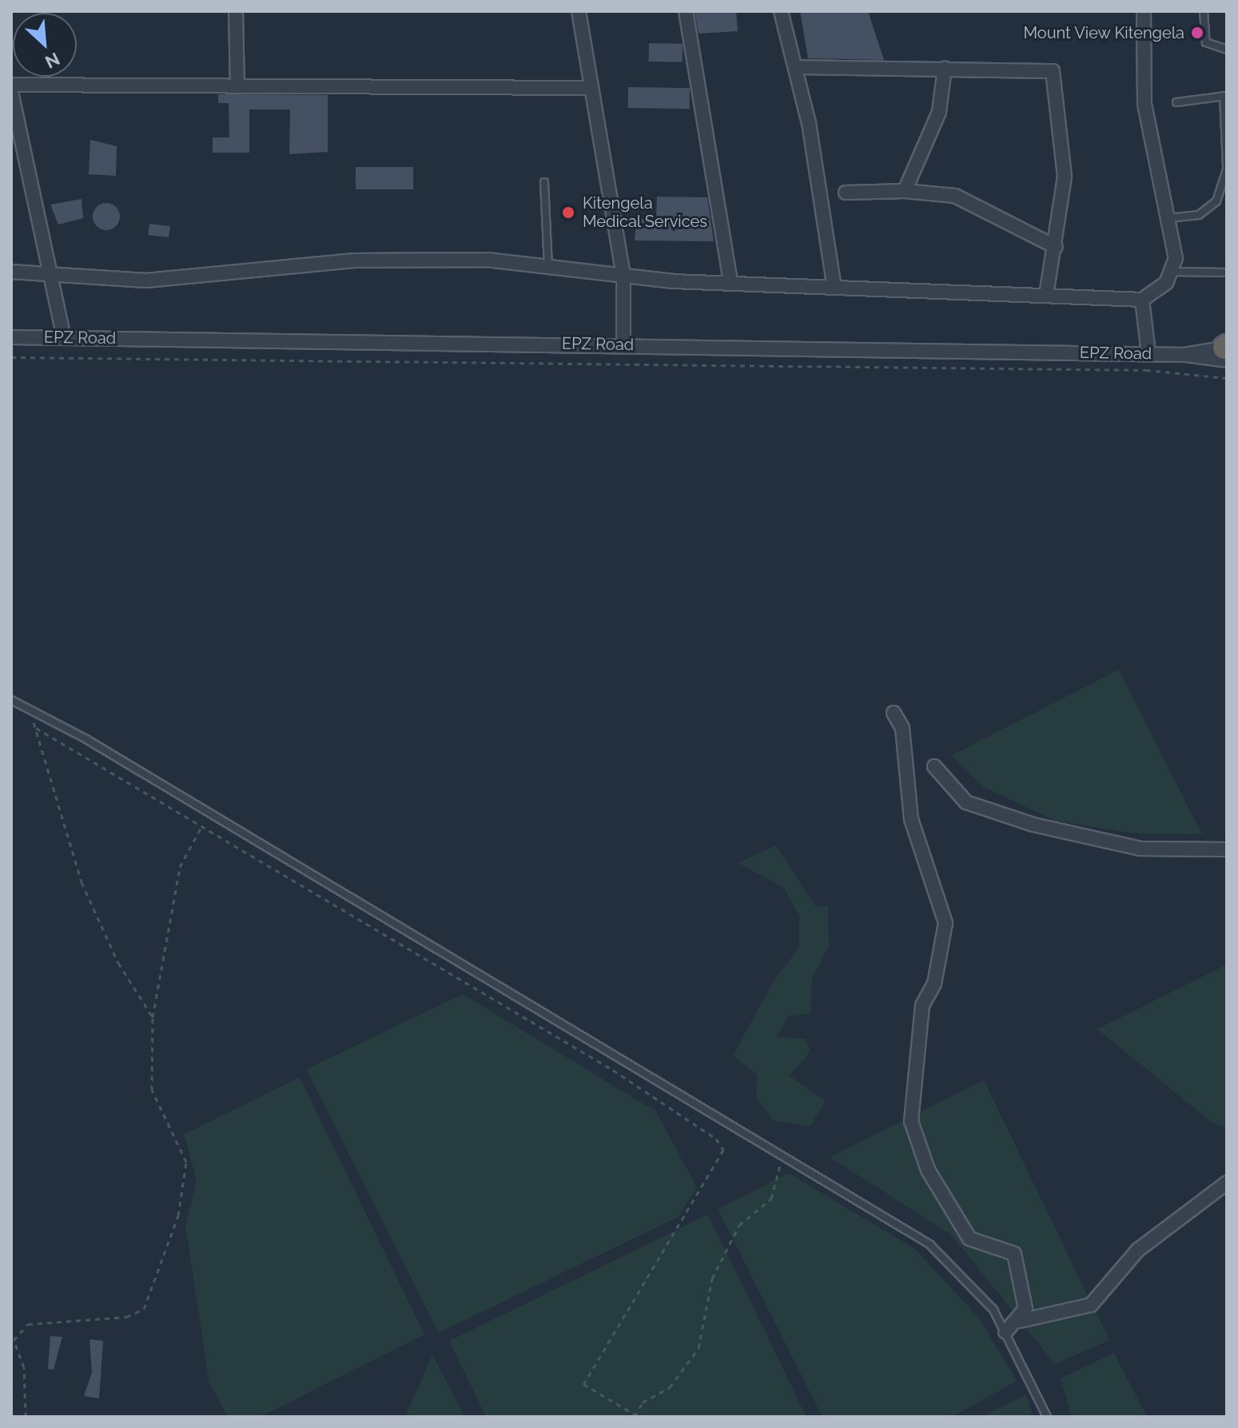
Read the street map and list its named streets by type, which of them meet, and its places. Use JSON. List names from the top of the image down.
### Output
{
  "streets": {
    "street": ["EPZ Road"]
  },
  "places": ["Mount View Kitengela", "Kitengela Medical Services"],
  "north": "bottom right"
}
